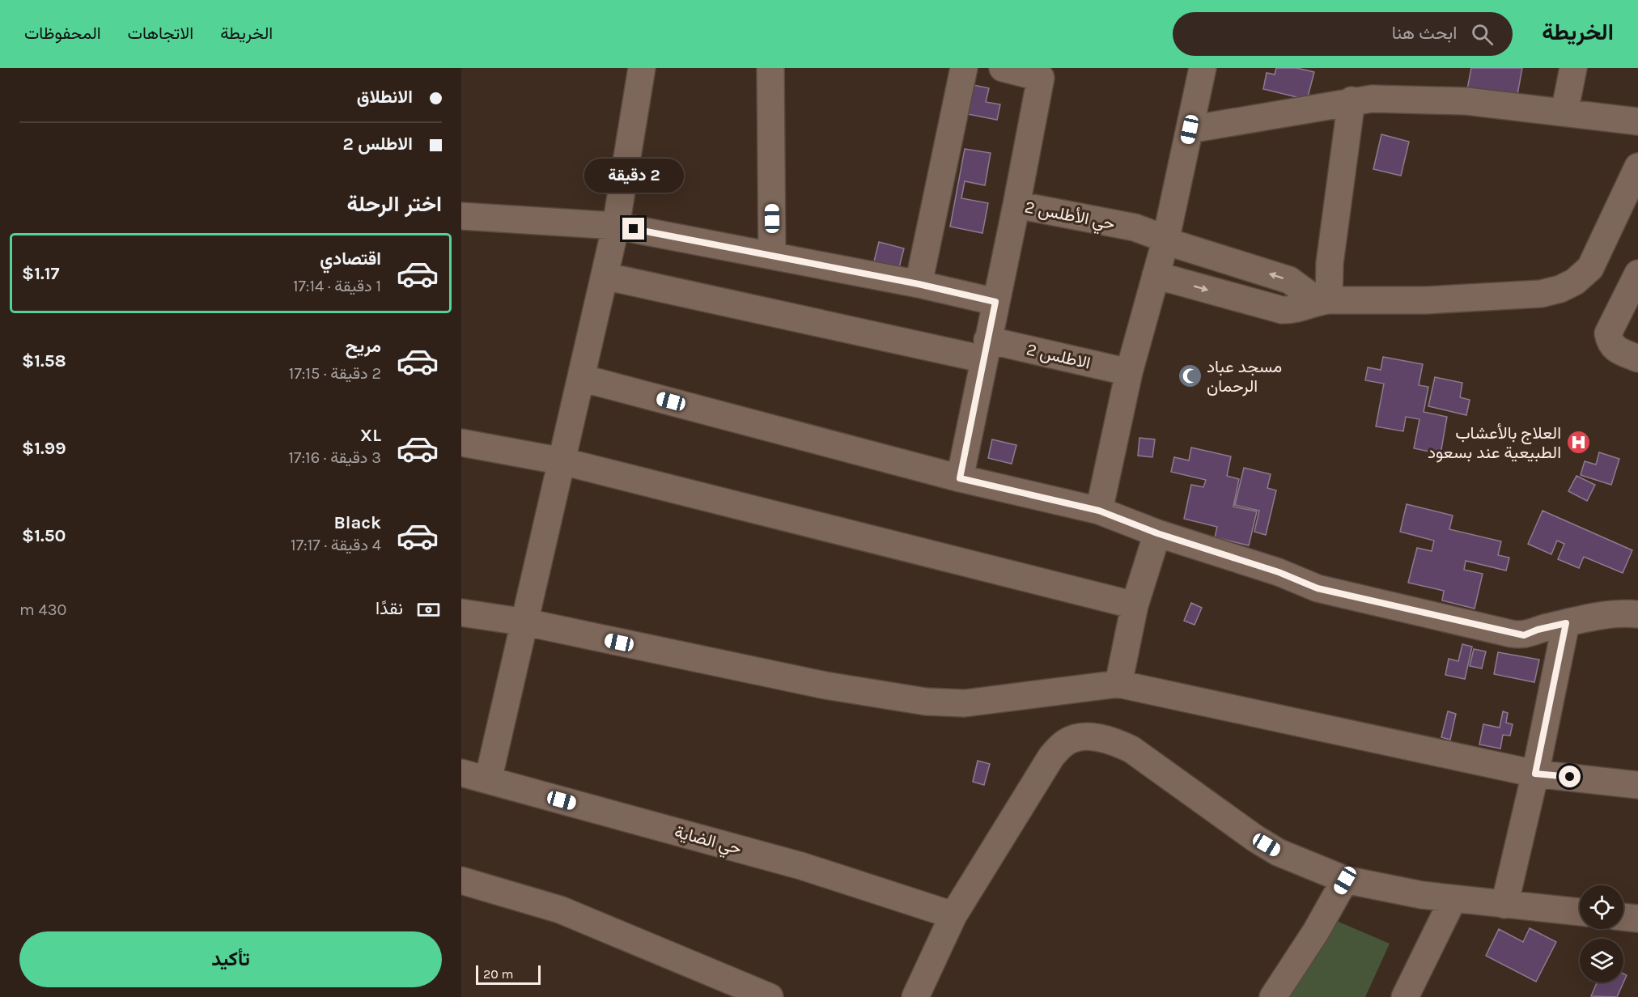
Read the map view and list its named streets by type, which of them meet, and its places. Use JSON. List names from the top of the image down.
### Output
{
  "streets": {
    "street": ["حي الأطلس 2", "الاطلس 2", "حي الضاية"]
  },
  "crossings": [
    ["حي الأطلس 2", "الاطلس 2"]
  ],
  "places": {
    "mosque": ["مسجد عباد الرحمان"],
    "hospital": ["العلاج بالأعشاب الطبيعية عند بسعود"]
  },
  "scale_bar": "20 m",
  "page": {
    "header": "الخريطة",
    "search": "ابحث هنا",
    "nav": ["الخريطة", "الاتجاهات", "المحفوظات"],
    "banner": ["الانطلاق", "الاطلس 2"],
    "bubble": "2 دقيقة",
    "heading": "اختر الرحلة",
    "list": [
      {
        "name": "اقتصادي",
        "note": "1 دقيقة · 17:14",
        "value": "$1.17"
      },
      {
        "name": "مريح",
        "note": "2 دقيقة · 17:15",
        "value": "$1.58"
      },
      {
        "name": "XL",
        "note": "3 دقيقة · 17:16",
        "value": "$1.99"
      },
      {
        "name": "Black",
        "note": "4 دقيقة · 17:17",
        "value": "$1.50"
      }
    ],
    "pay": ["نقدًا", "430 m"],
    "buttons": "تأكيد",
    "scale": "20 m"
  }
}
